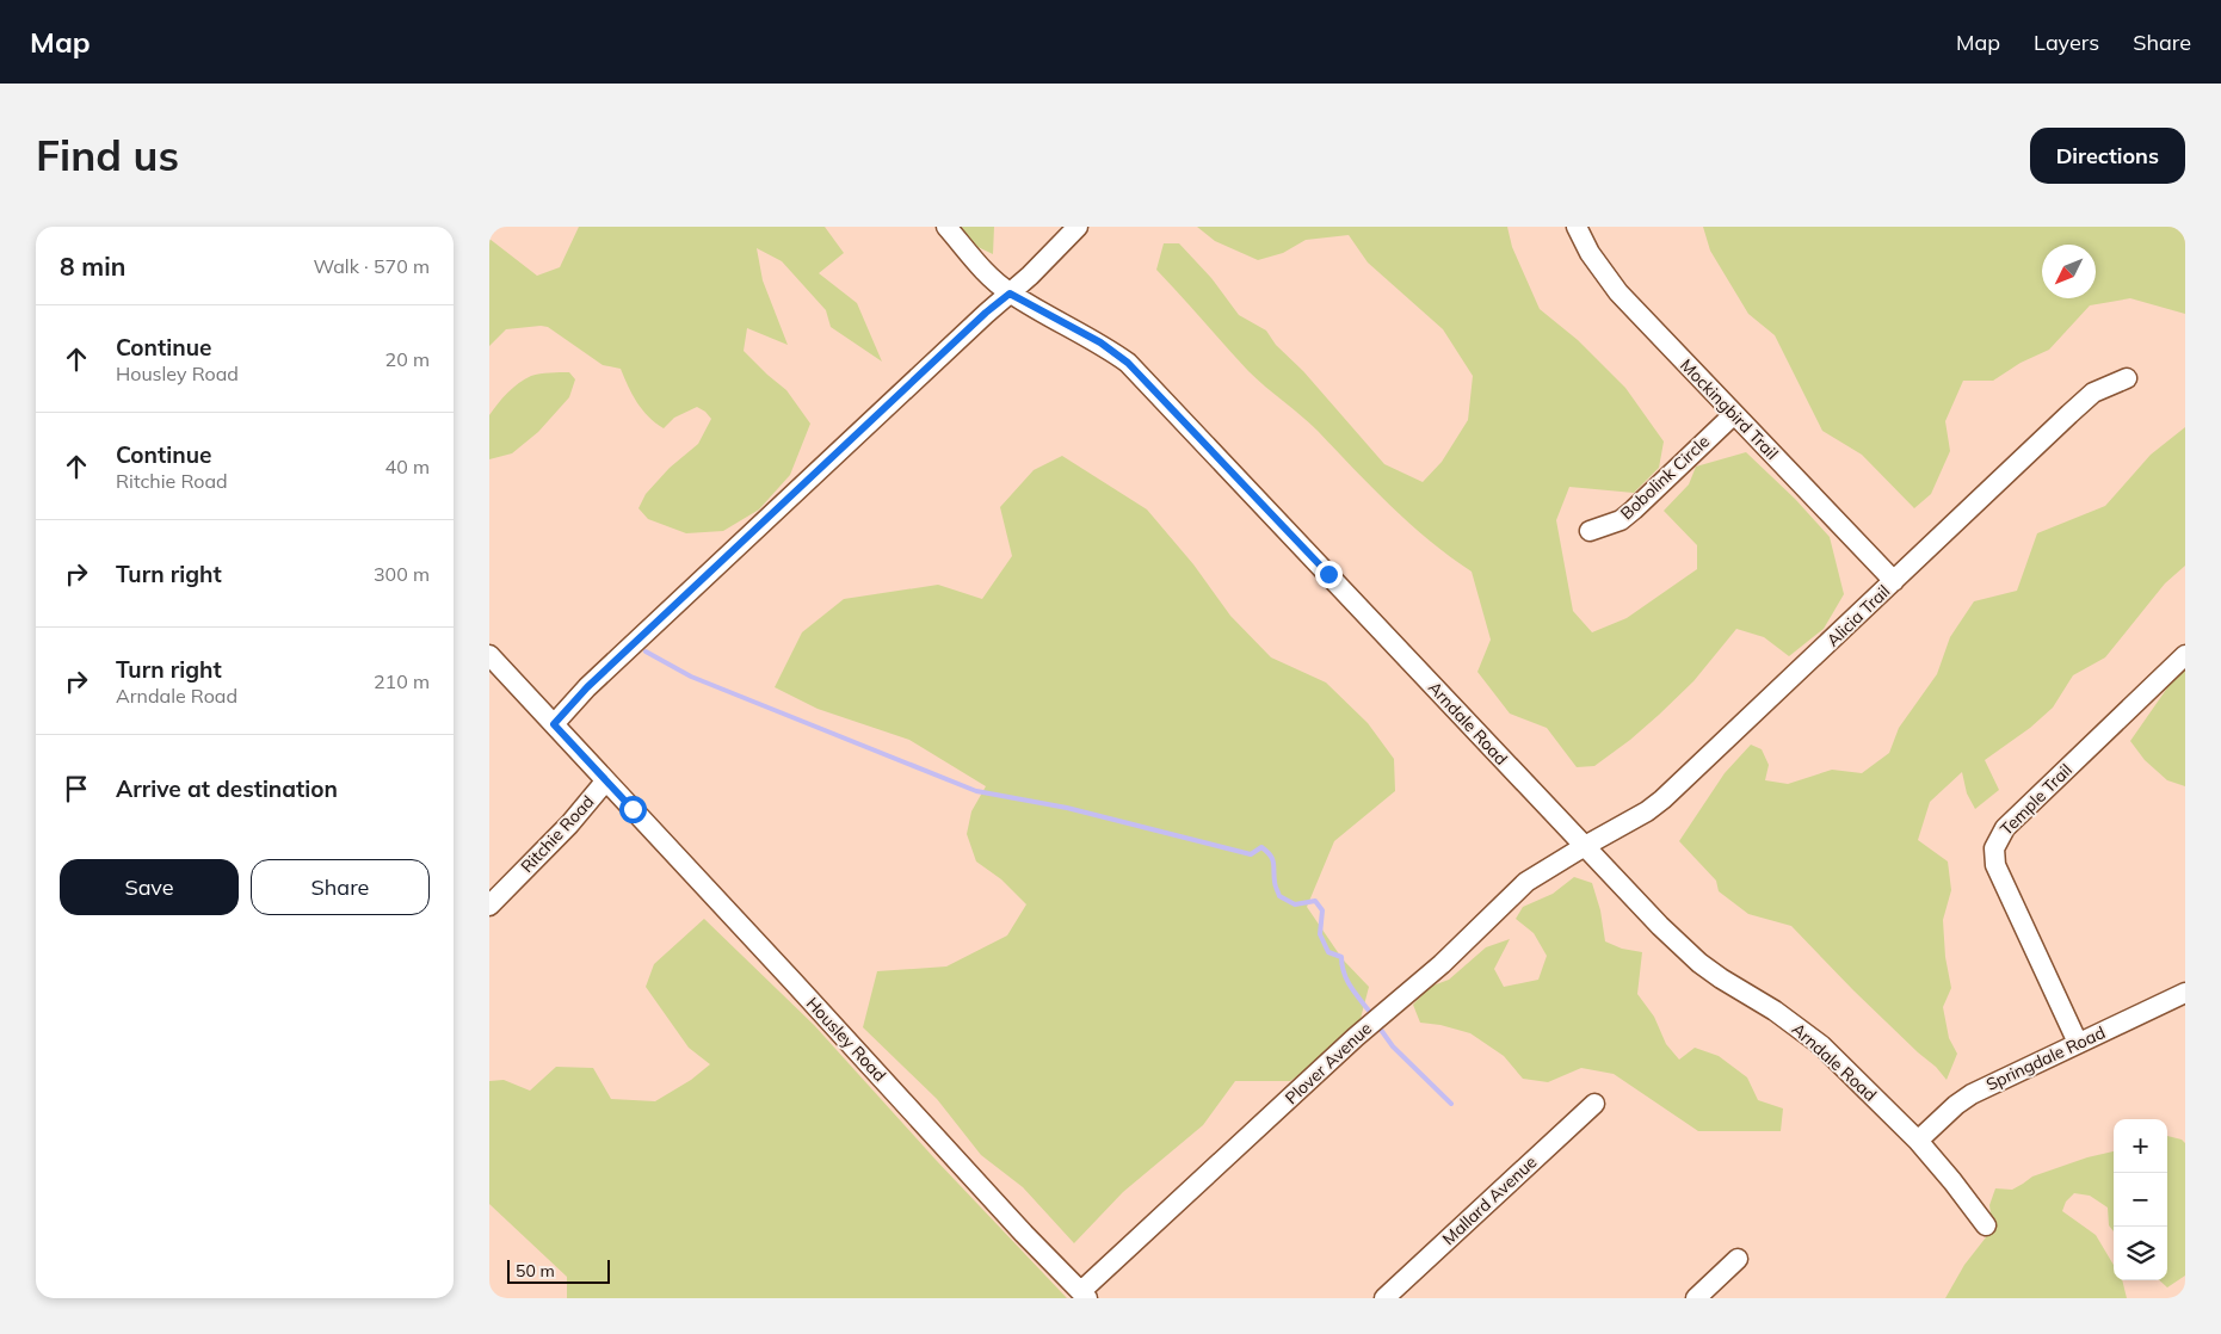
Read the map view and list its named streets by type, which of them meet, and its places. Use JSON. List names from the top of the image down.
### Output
{
  "streets": {
    "street": [
      "Mockingbird Trail",
      "Bobolink Circle",
      "Alicia Trail",
      "Arndale Road",
      "Temple Trail",
      "Ritchie Road",
      "Housley Road",
      "Springdale Road",
      "Plover Avenue",
      "Mallard Avenue"
    ]
  },
  "crossings": [
    ["Mockingbird Trail", "Bobolink Circle"],
    ["Mockingbird Trail", "Alicia Trail"],
    ["Alicia Trail", "Arndale Road"],
    ["Alicia Trail", "Plover Avenue"],
    ["Arndale Road", "Springdale Road"],
    ["Arndale Road", "Plover Avenue"],
    ["Temple Trail", "Springdale Road"],
    ["Ritchie Road", "Housley Road"],
    ["Housley Road", "Plover Avenue"]
  ],
  "scale_bar": "50 m",
  "north": "bottom left",
  "page": {
    "header": "Map",
    "nav": ["Map", "Layers", "Share"],
    "buttons": [
      "Directions",
      ["Save", "Share"]
    ],
    "title": "Find us",
    "heading": ["8 min", "Walk · 570 m"],
    "list": [
      ["Continue", "Housley Road", "20 m"],
      ["Continue", "Ritchie Road", "40 m"],
      ["Turn right", "300 m"],
      ["Turn right", "Arndale Road", "210 m"],
      "Arrive at destination"
    ],
    "map_buttons": ["+", "−"],
    "scale": "50 m"
  }
}
